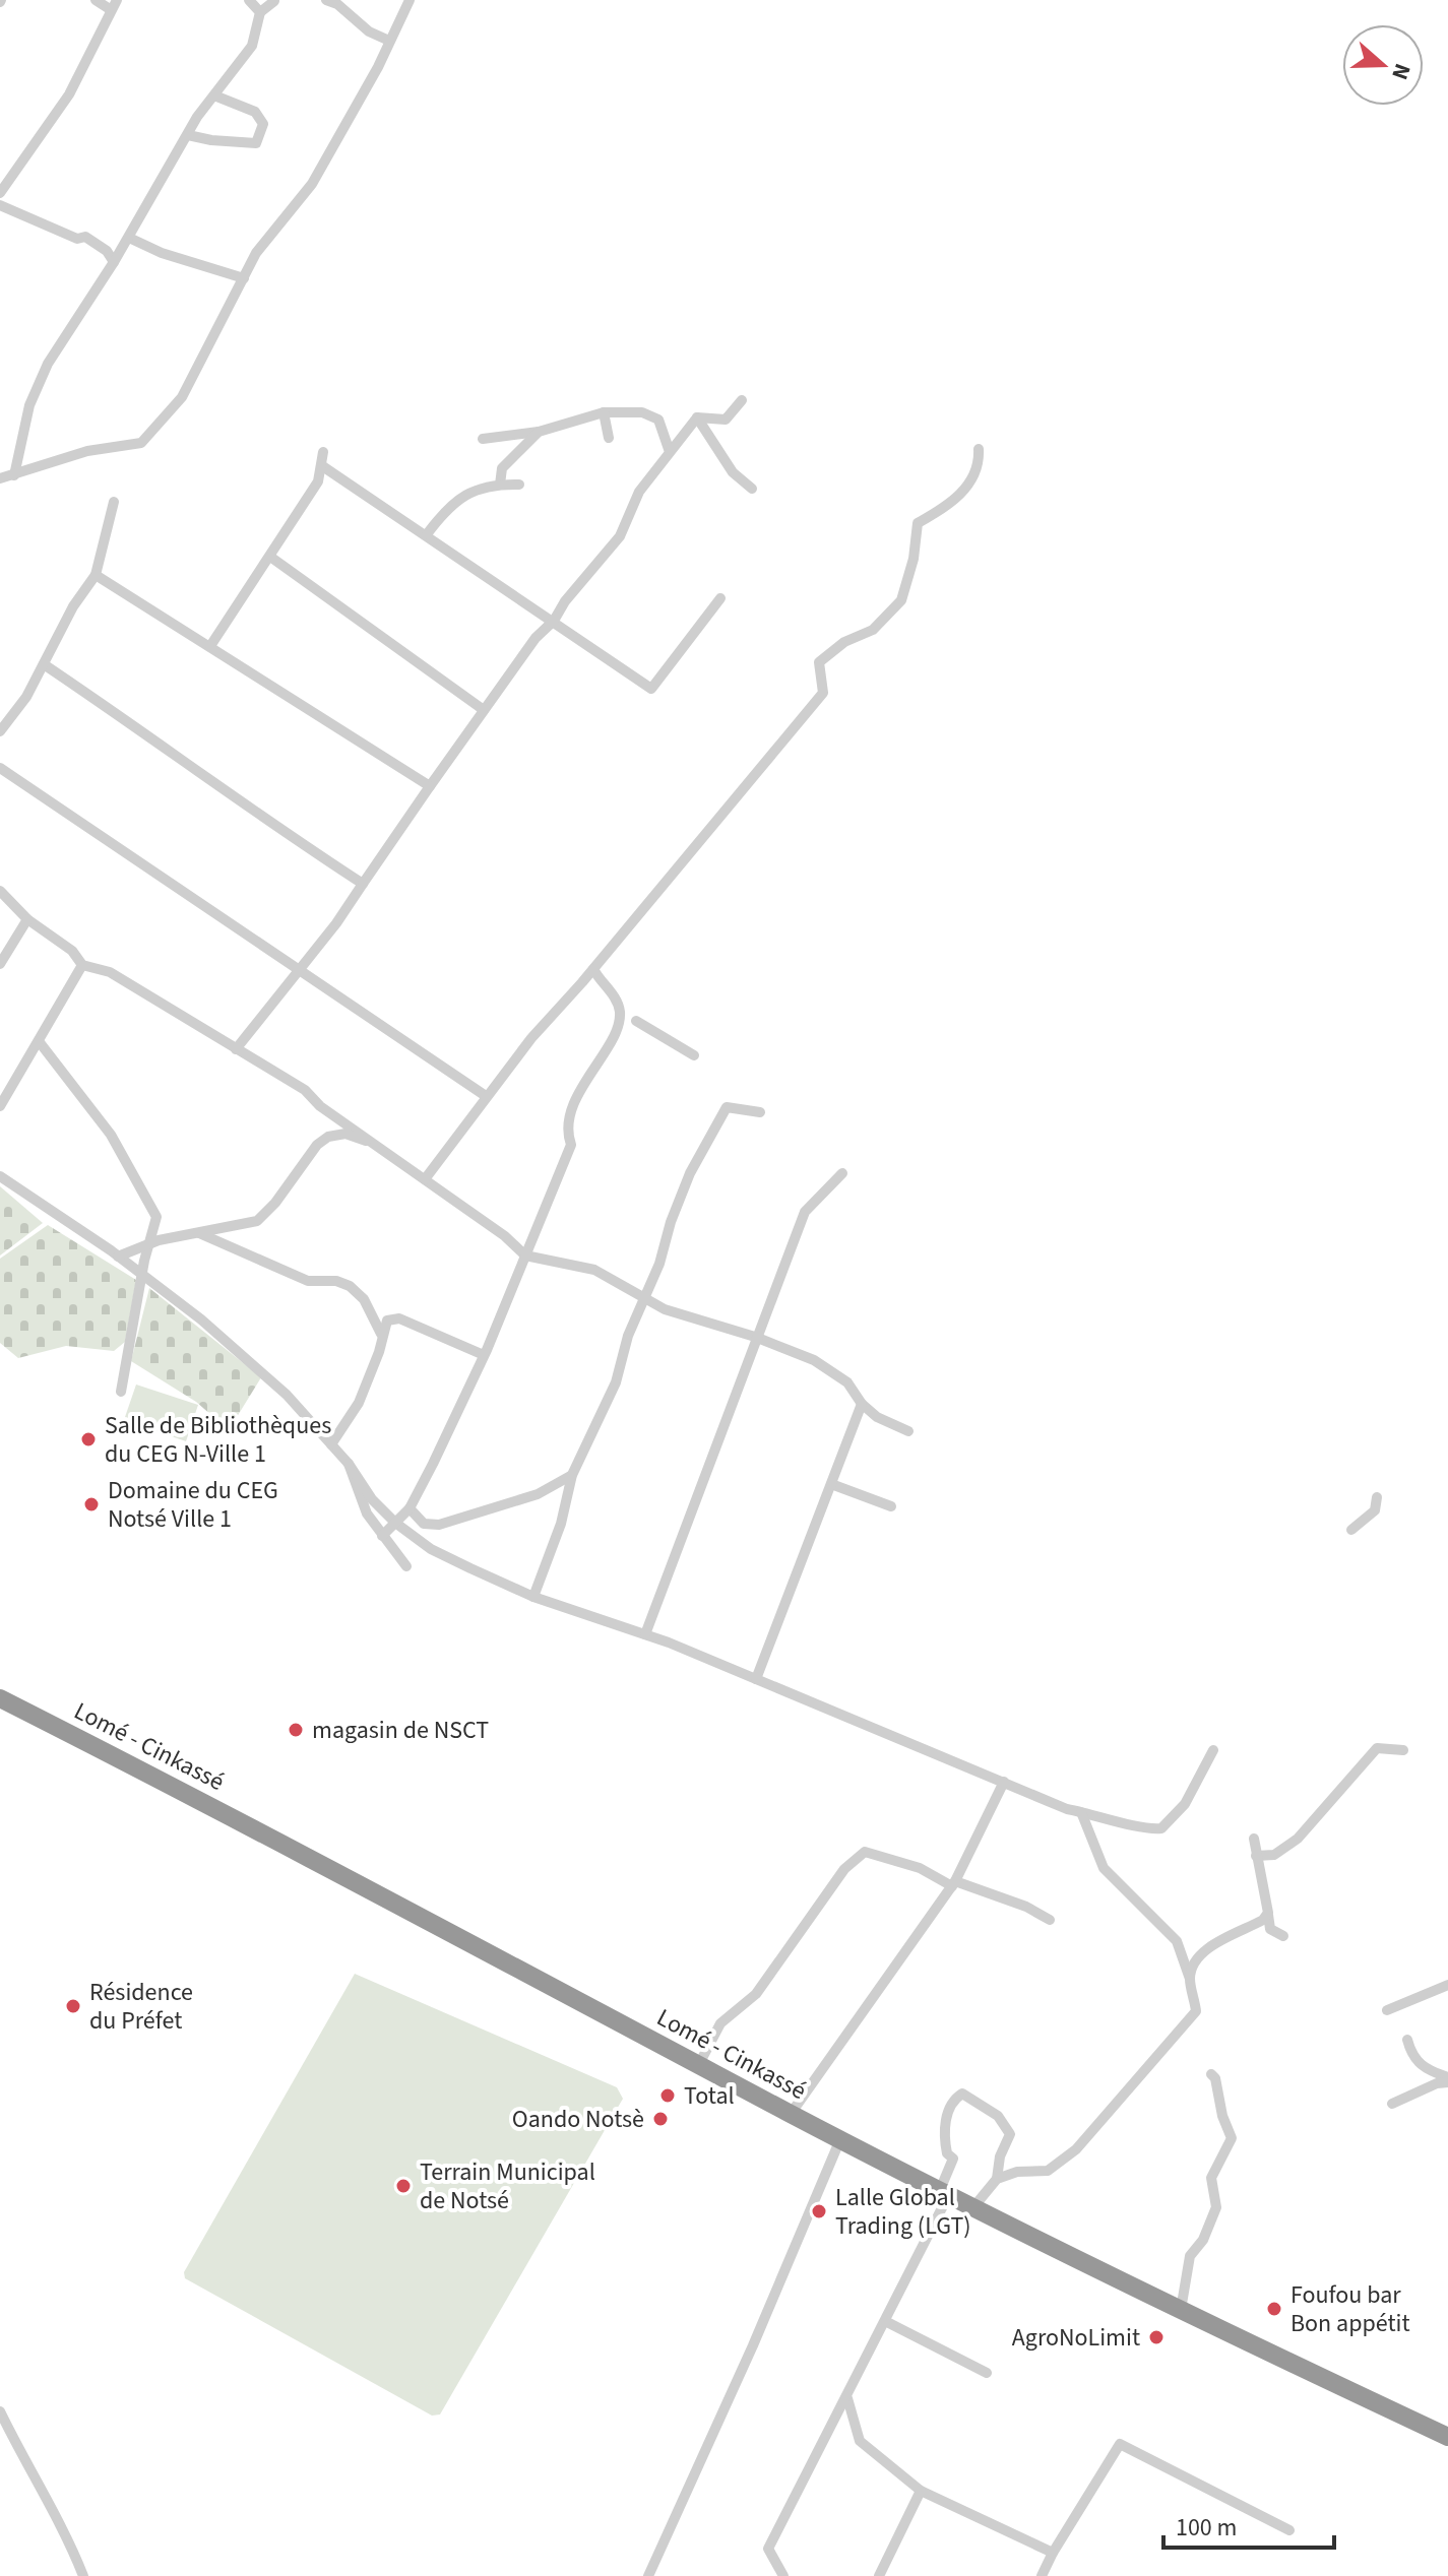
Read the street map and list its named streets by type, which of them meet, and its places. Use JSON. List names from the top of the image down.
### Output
{
  "streets": {
    "highway": ["Lomé - Cinkassé"]
  },
  "places": [
    "Salle de Bibliothèques du CEG N-Ville 1",
    "Domaine du CEG Notsé Ville 1",
    "magasin de NSCT",
    "Résidence du Préfet",
    "Total",
    "Oando Notsè",
    "Terrain Municipal de Notsé",
    "Lalle Global Trading (LGT)",
    "Foufou bar Bon appétit",
    "AgroNoLimit"
  ],
  "scale_bar": "100 m",
  "north": "right"
}
